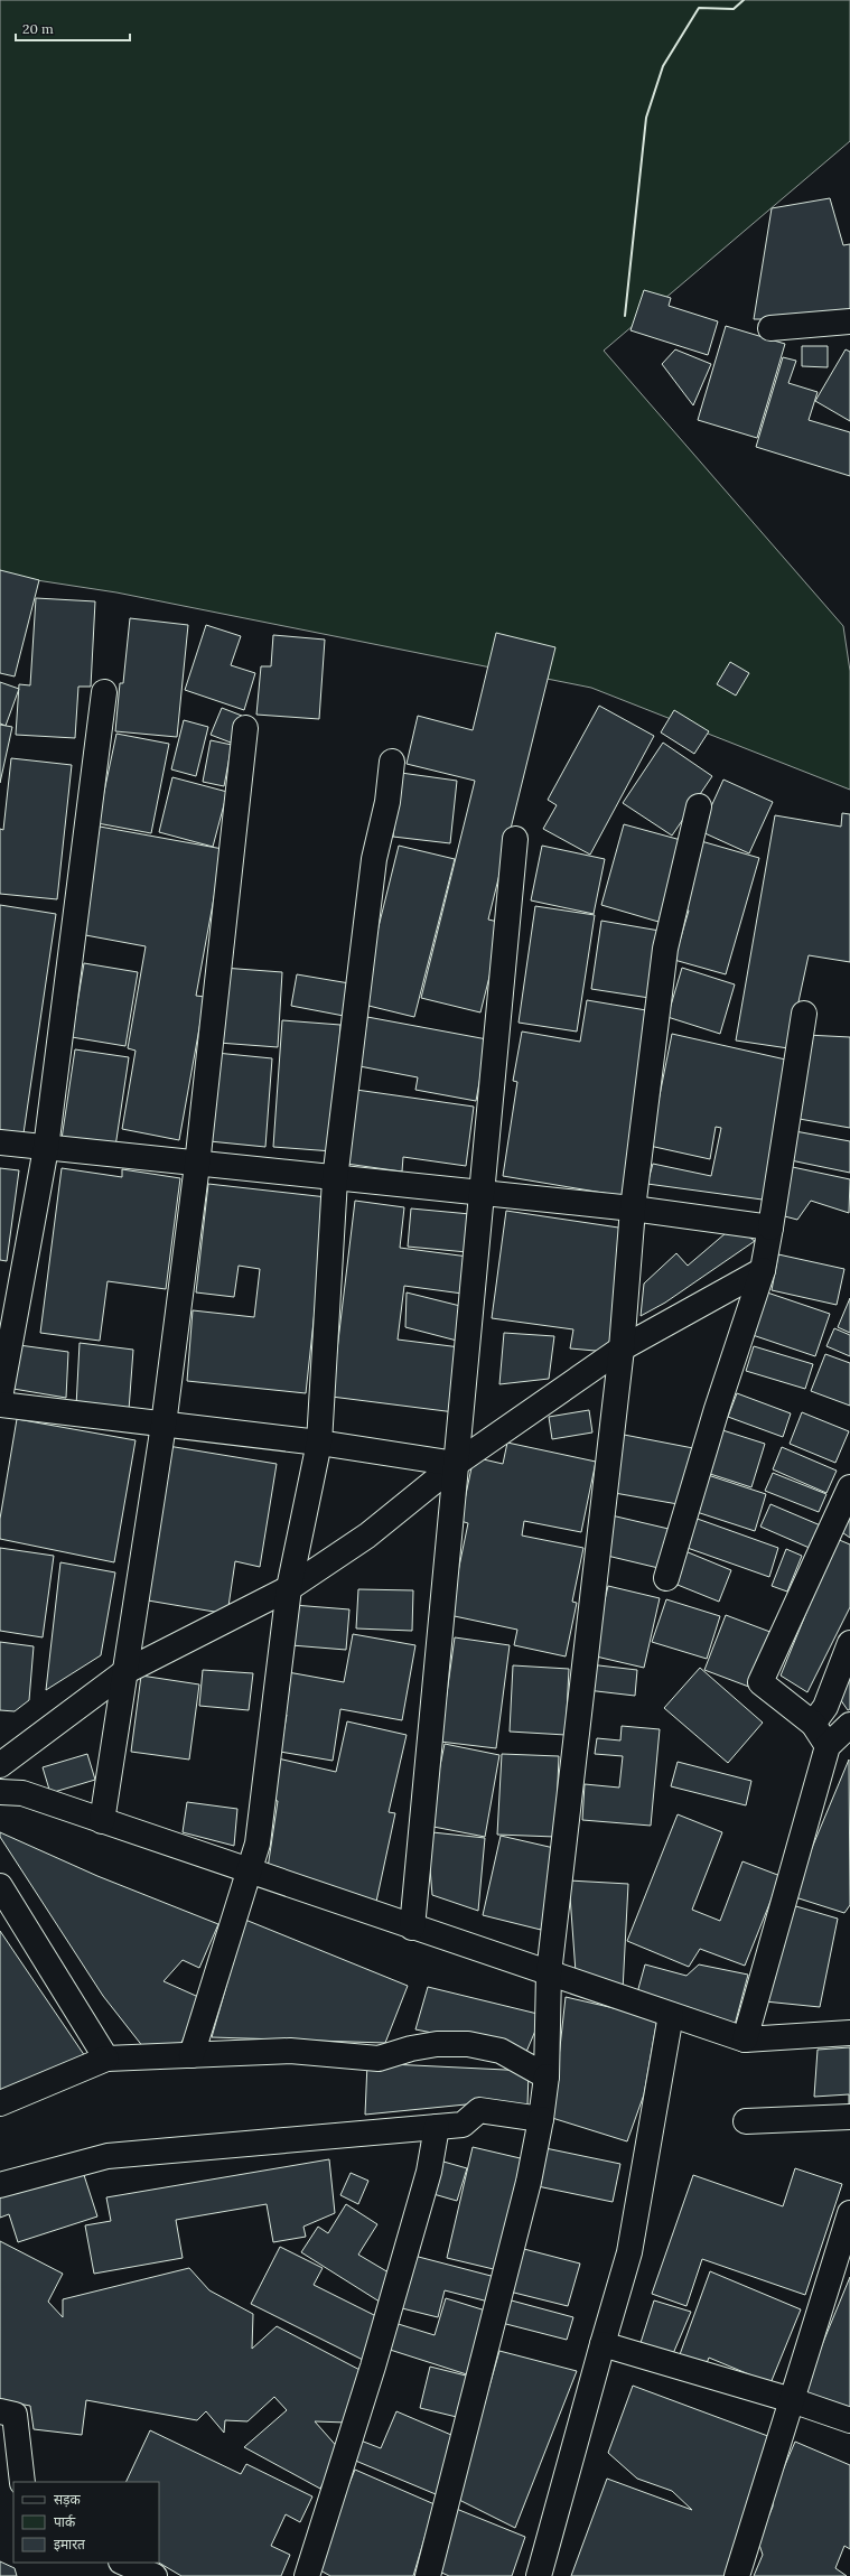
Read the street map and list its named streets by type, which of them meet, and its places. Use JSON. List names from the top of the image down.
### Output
{
  "legend": ["सड़क", "पार्क", "इमारत"],
  "scale_bar": "20 m"
}
